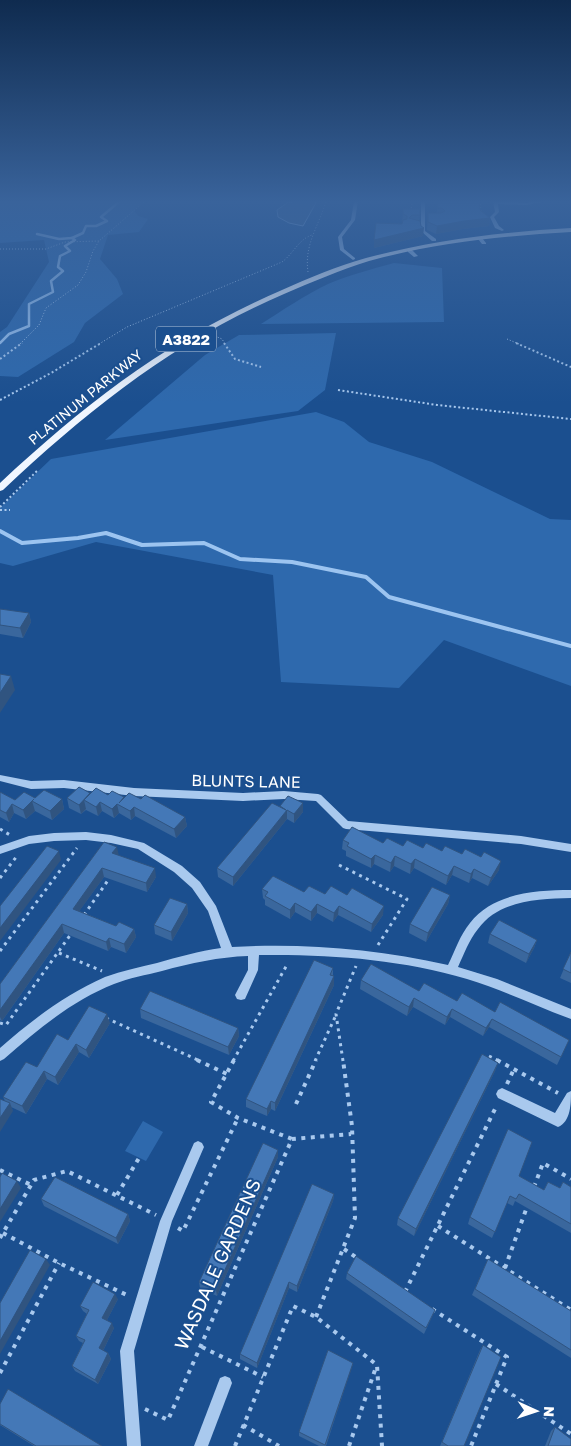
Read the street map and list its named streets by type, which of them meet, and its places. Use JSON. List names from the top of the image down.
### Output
{
  "streets": {
    "main road": ["A3822", "PLATINUM PARKWAY"],
    "street": ["BLUNTS LANE"],
    "path": ["WASDALE GARDENS"]
  },
  "crossings": [
    ["A3822", "PLATINUM PARKWAY"]
  ],
  "north": "right"
}
